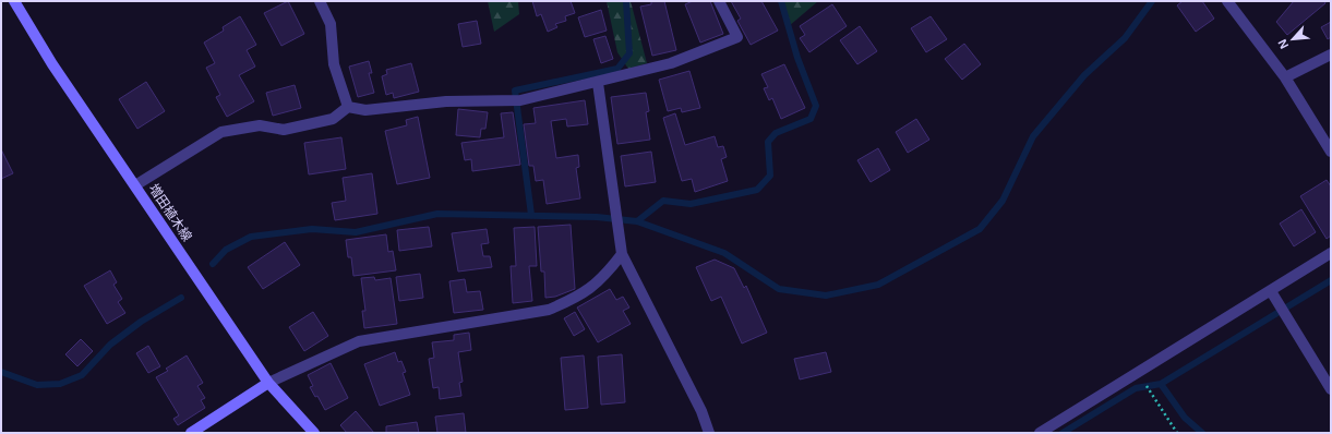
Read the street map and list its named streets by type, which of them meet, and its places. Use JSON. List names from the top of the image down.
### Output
{
  "streets": {
    "street": ["増田植木線"]
  },
  "north": "bottom left"
}
